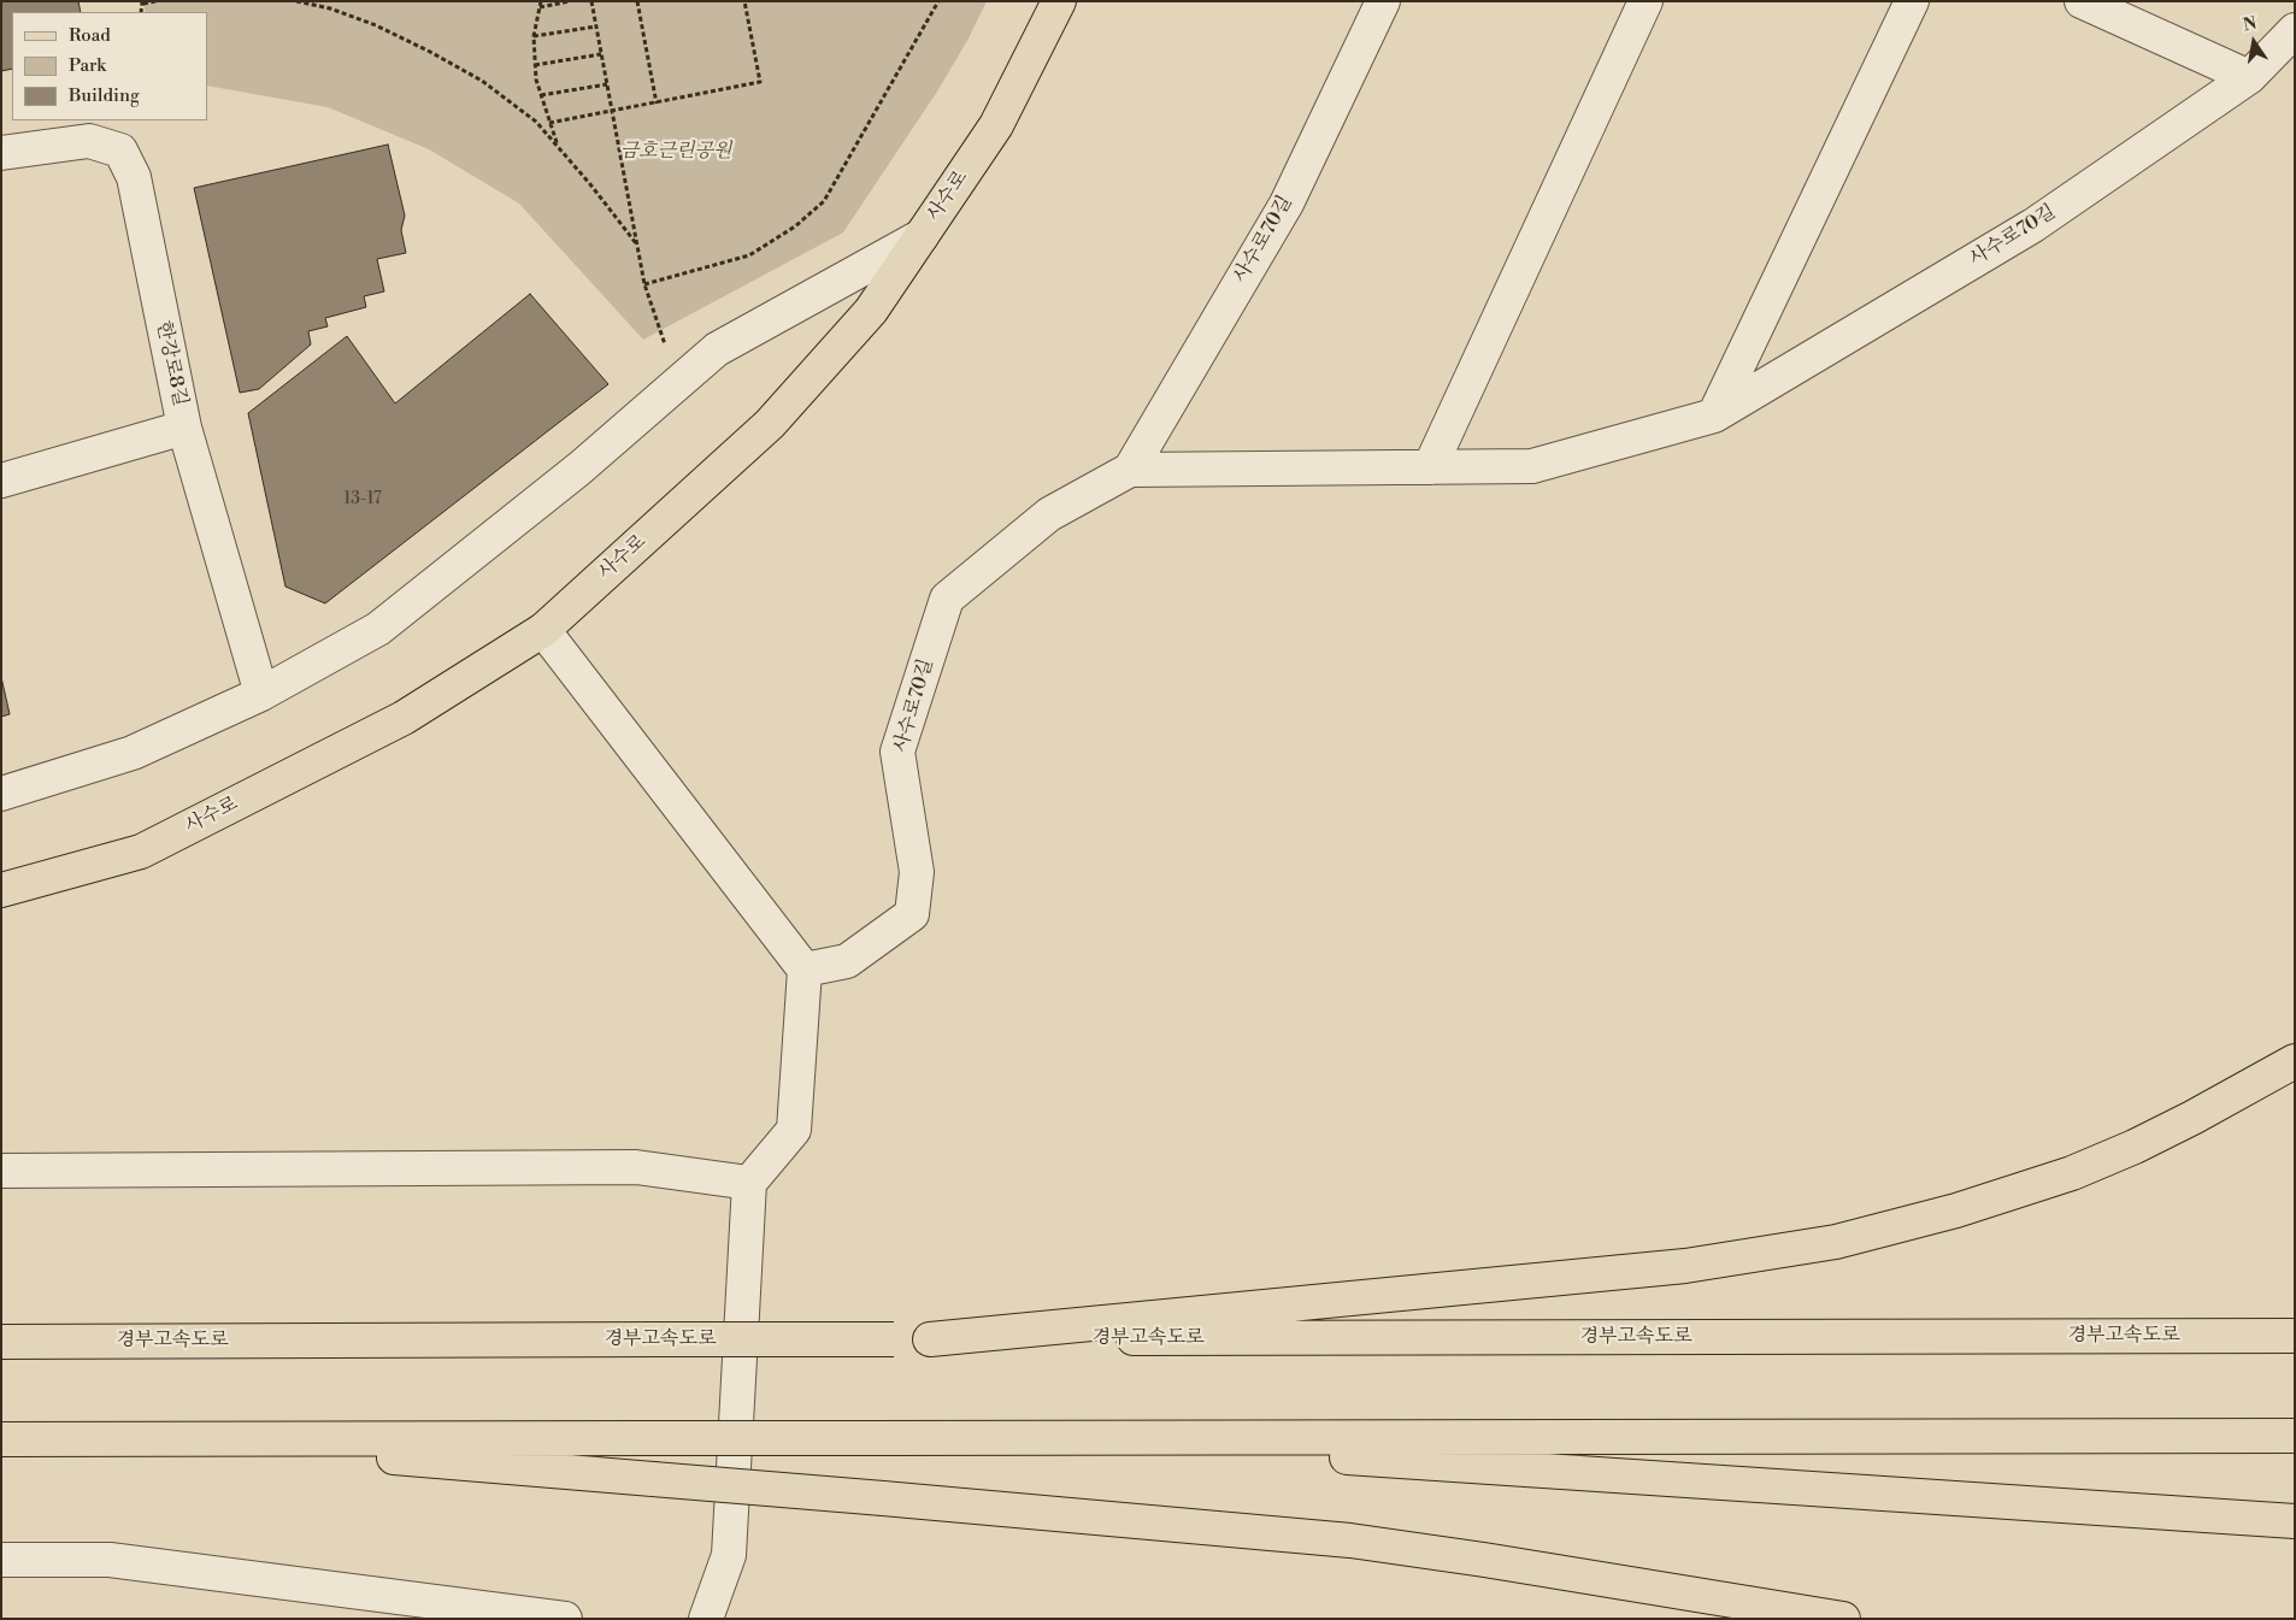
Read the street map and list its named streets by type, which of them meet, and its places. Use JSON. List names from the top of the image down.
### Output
{
  "streets": {
    "main road": ["사수로", "경부고속도로"],
    "street": ["사수로70길", "한강로8길"]
  },
  "parks": ["금호근린공원"],
  "house_numbers": ["13-17"],
  "legend": ["Road", "Park", "Building"],
  "north": "top"
}
